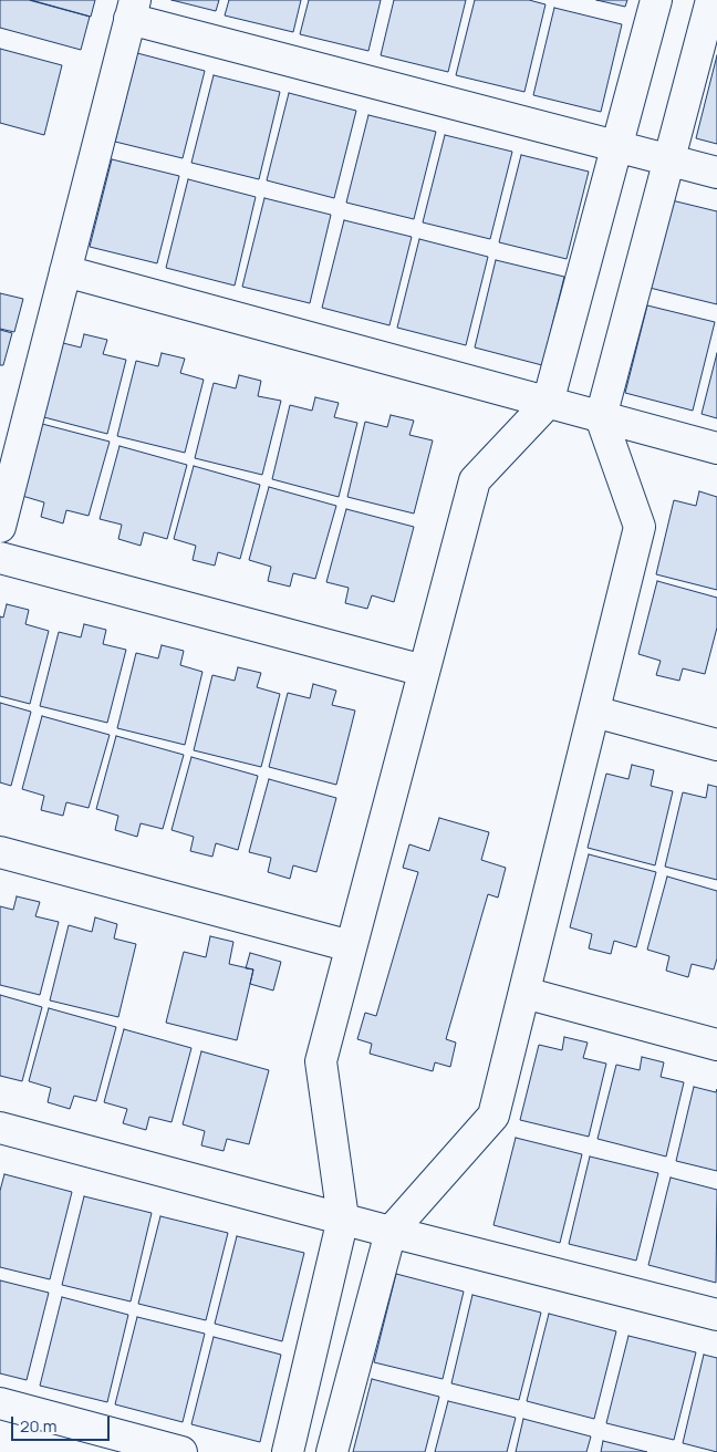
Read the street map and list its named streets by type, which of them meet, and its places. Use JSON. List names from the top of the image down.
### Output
{
  "scale_bar": "20 m"
}
